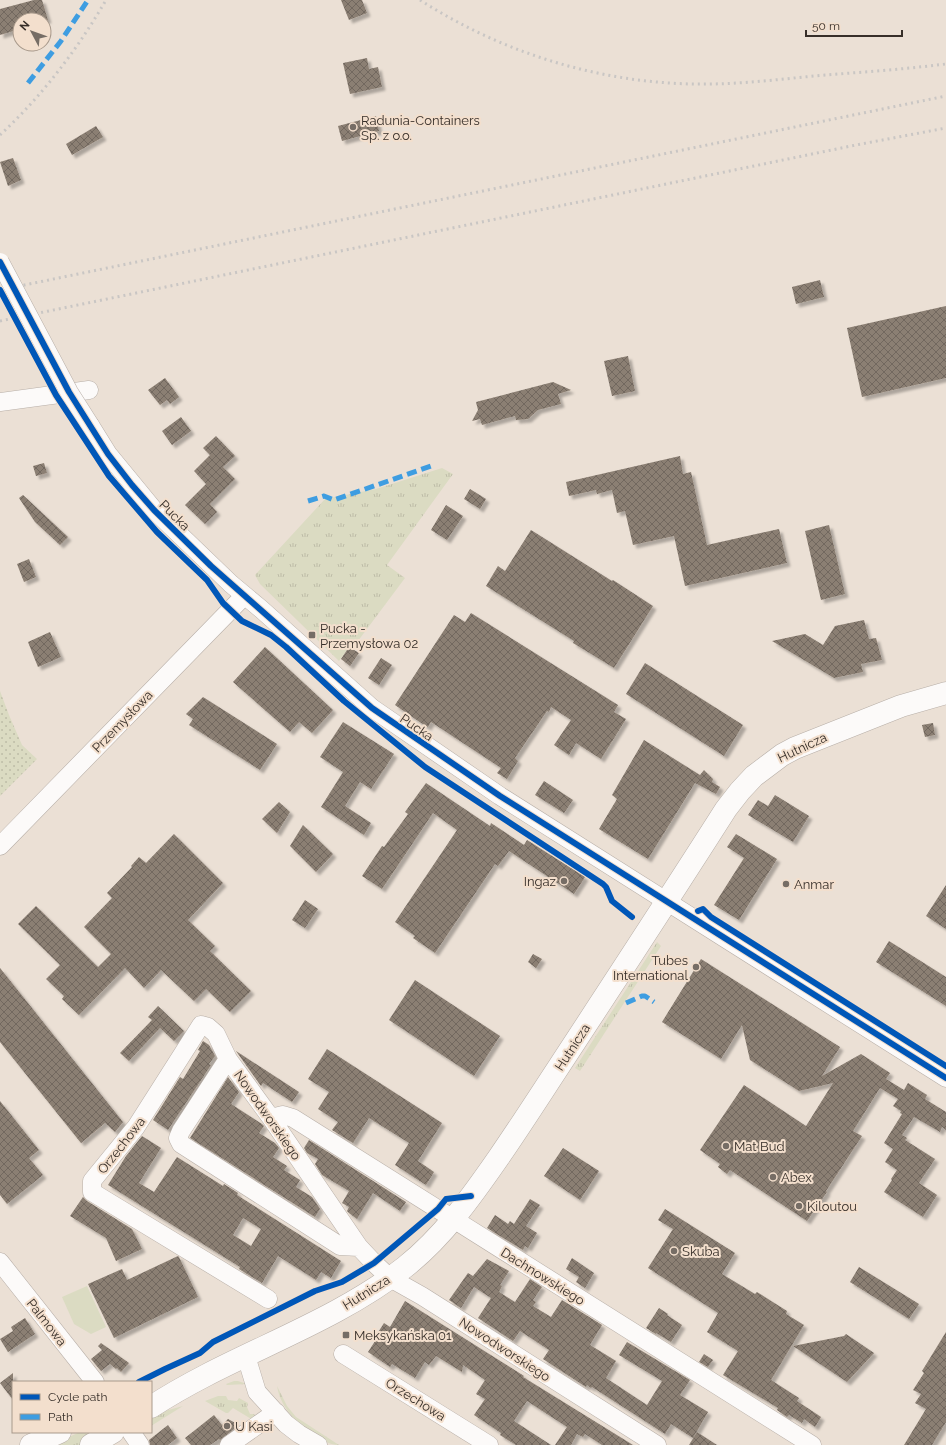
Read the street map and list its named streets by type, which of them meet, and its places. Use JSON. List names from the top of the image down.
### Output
{
  "streets": {
    "main road": ["Hutnicza"],
    "street": [
      "Pucka",
      "Przemysłowa",
      "Nowodworskiego",
      "Orzechowa",
      "Dachnowskiego",
      "Palmowa"
    ]
  },
  "crossings": [
    ["Pucka", "Przemysłowa"],
    ["Pucka", "Hutnicza"],
    ["Hutnicza", "Nowodworskiego"],
    ["Hutnicza", "Dachnowskiego"],
    ["Nowodworskiego", "Orzechowa"],
    ["Nowodworskiego", "Dachnowskiego"]
  ],
  "places": {
    "other": [
      "Radunia-Containers Sp. z o.o.",
      "Ingaz",
      "Anmar",
      "Tubes International",
      "Mat Bud",
      "Abex",
      "Kiloutou",
      "Skuba",
      "U Kasi"
    ],
    "transit": ["Pucka - Przemysłowa 02", "Meksykańska 01"]
  },
  "legend": ["Cycle path", "Path"],
  "scale_bar": "50 m",
  "north": "top left"
}
